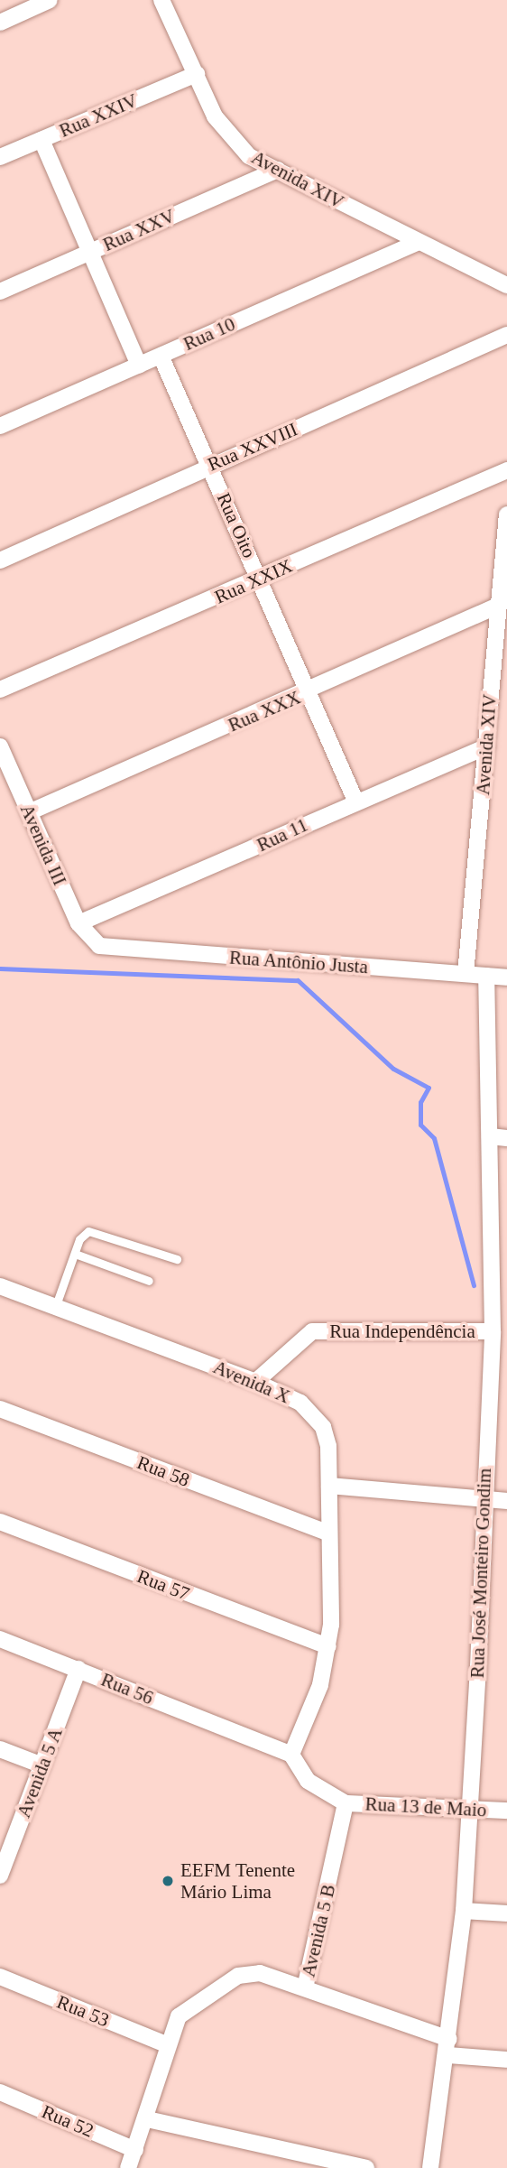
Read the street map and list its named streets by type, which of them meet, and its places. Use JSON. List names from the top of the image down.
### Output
{
  "streets": {
    "street": [
      "Rua XXIV",
      "Avenida XIV",
      "Rua XXV",
      "Rua 10",
      "Rua XXVIII",
      "Rua Oito",
      "Rua XXIX",
      "Rua XXX",
      "Rua 11",
      "Avenida III",
      "Rua Antônio Justa",
      "Rua Independência",
      "Avenida X",
      "Rua 58",
      "Rua José Monteiro Gondim",
      "Rua 57",
      "Rua 56",
      "Avenida 5 A",
      "Rua 13 de Maio",
      "Avenida 5 B",
      "Rua 53",
      "Rua 52"
    ]
  },
  "crossings": [
    ["Rua XXIV", "Avenida XIV"],
    ["Avenida XIV", "Rua XXV"],
    ["Avenida XIV", "Rua 10"],
    ["Avenida XIV", "Rua XXX"],
    ["Avenida XIV", "Rua 11"],
    ["Avenida XIV", "Rua Antônio Justa"],
    ["Rua 10", "Rua Oito"],
    ["Rua XXVIII", "Rua Oito"],
    ["Rua Oito", "Rua XXIX"],
    ["Rua Oito", "Rua XXX"],
    ["Rua Oito", "Rua 11"],
    ["Rua XXX", "Avenida III"],
    ["Rua 11", "Avenida III"],
    ["Avenida III", "Rua Antônio Justa"],
    ["Rua Antônio Justa", "Rua José Monteiro Gondim"],
    ["Rua Independência", "Avenida X"],
    ["Rua Independência", "Rua José Monteiro Gondim"],
    ["Avenida X", "Rua 58"],
    ["Avenida X", "Rua 57"],
    ["Avenida X", "Rua 56"],
    ["Rua José Monteiro Gondim", "Rua 13 de Maio"],
    ["Rua 56", "Avenida 5 A"],
    ["Rua 13 de Maio", "Avenida 5 B"],
    ["Avenida 5 B", "Rua 53"],
    ["Avenida 5 B", "Rua 52"]
  ],
  "places": ["EEFM Tenente Mário Lima"]
}
